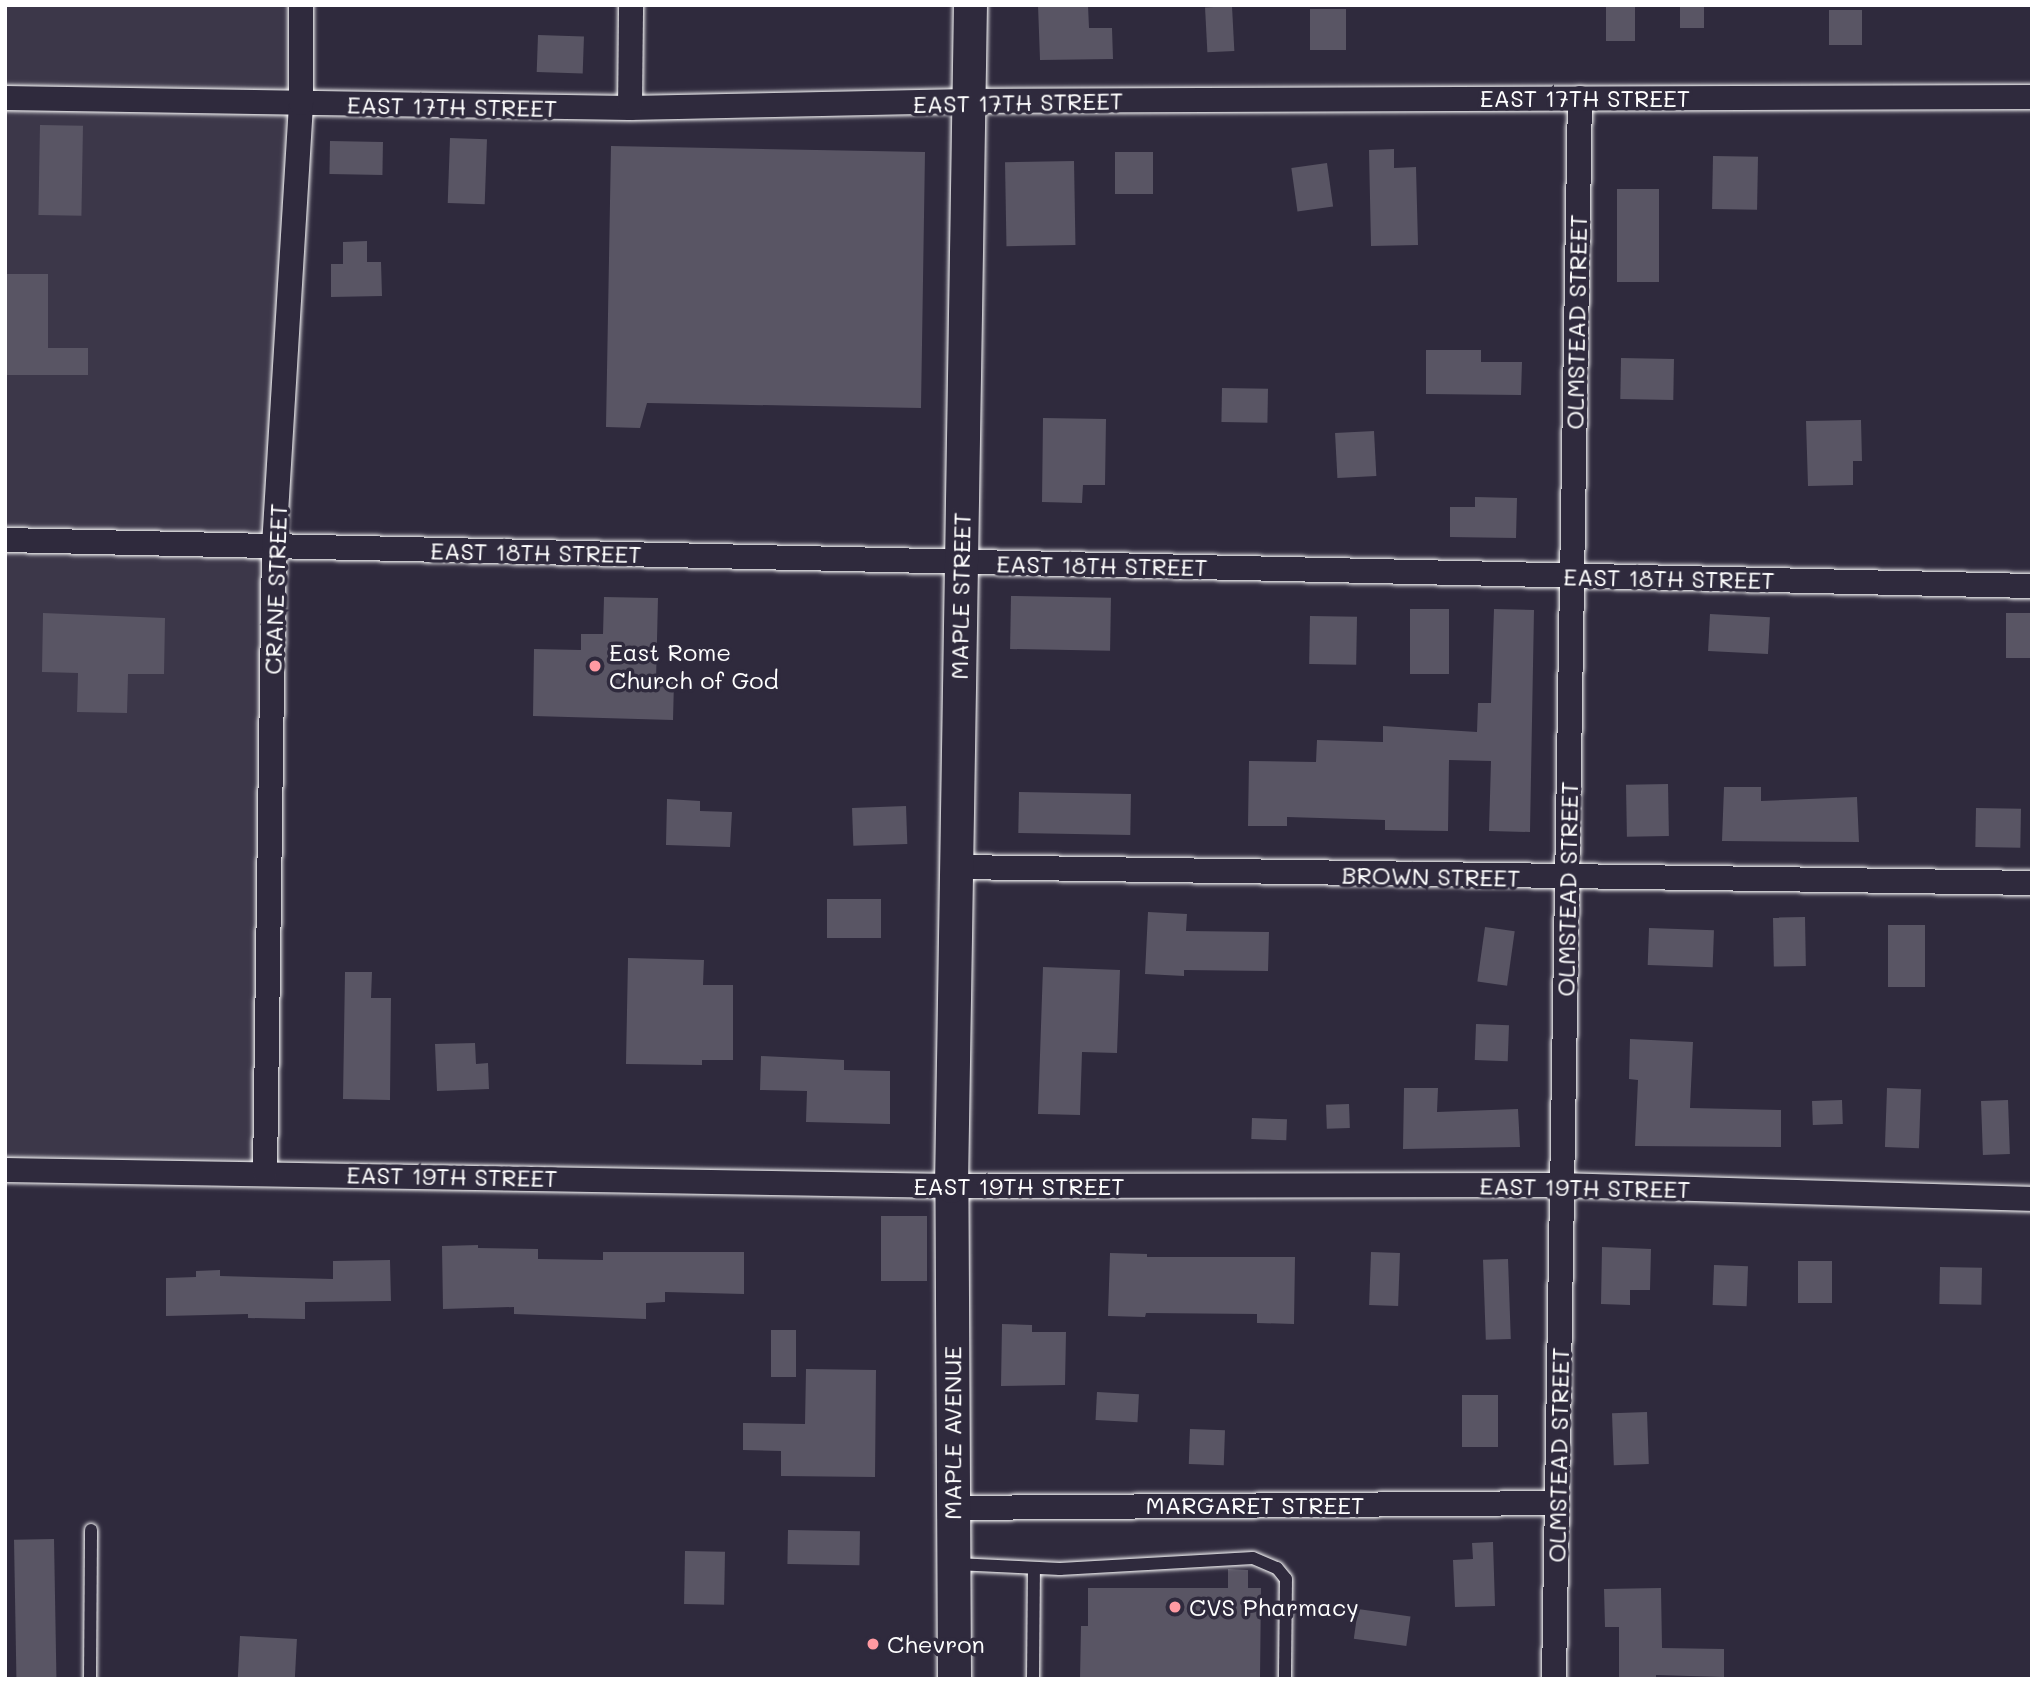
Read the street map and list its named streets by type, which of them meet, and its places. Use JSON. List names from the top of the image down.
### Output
{
  "streets": {
    "main road": ["MAPLE STREET", "MAPLE AVENUE"],
    "street": [
      "EAST 17TH STREET",
      "OLMSTEAD STREET",
      "EAST 18TH STREET",
      "CRANE STREET",
      "BROWN STREET",
      "EAST 19TH STREET",
      "MARGARET STREET"
    ]
  },
  "crossings": [
    ["EAST 17TH STREET", "OLMSTEAD STREET"],
    ["EAST 17TH STREET", "CRANE STREET"],
    ["EAST 17TH STREET", "MAPLE STREET"],
    ["OLMSTEAD STREET", "EAST 18TH STREET"],
    ["OLMSTEAD STREET", "BROWN STREET"],
    ["OLMSTEAD STREET", "EAST 19TH STREET"],
    ["OLMSTEAD STREET", "MARGARET STREET"],
    ["EAST 18TH STREET", "CRANE STREET"],
    ["EAST 18TH STREET", "MAPLE STREET"],
    ["CRANE STREET", "EAST 19TH STREET"],
    ["MAPLE STREET", "BROWN STREET"],
    ["MAPLE STREET", "EAST 19TH STREET"],
    ["MAPLE STREET", "MAPLE AVENUE"],
    ["EAST 19TH STREET", "MAPLE AVENUE"],
    ["MAPLE AVENUE", "MARGARET STREET"]
  ],
  "places": ["East Rome Church of God", "CVS Pharmacy", "Chevron"]
}
